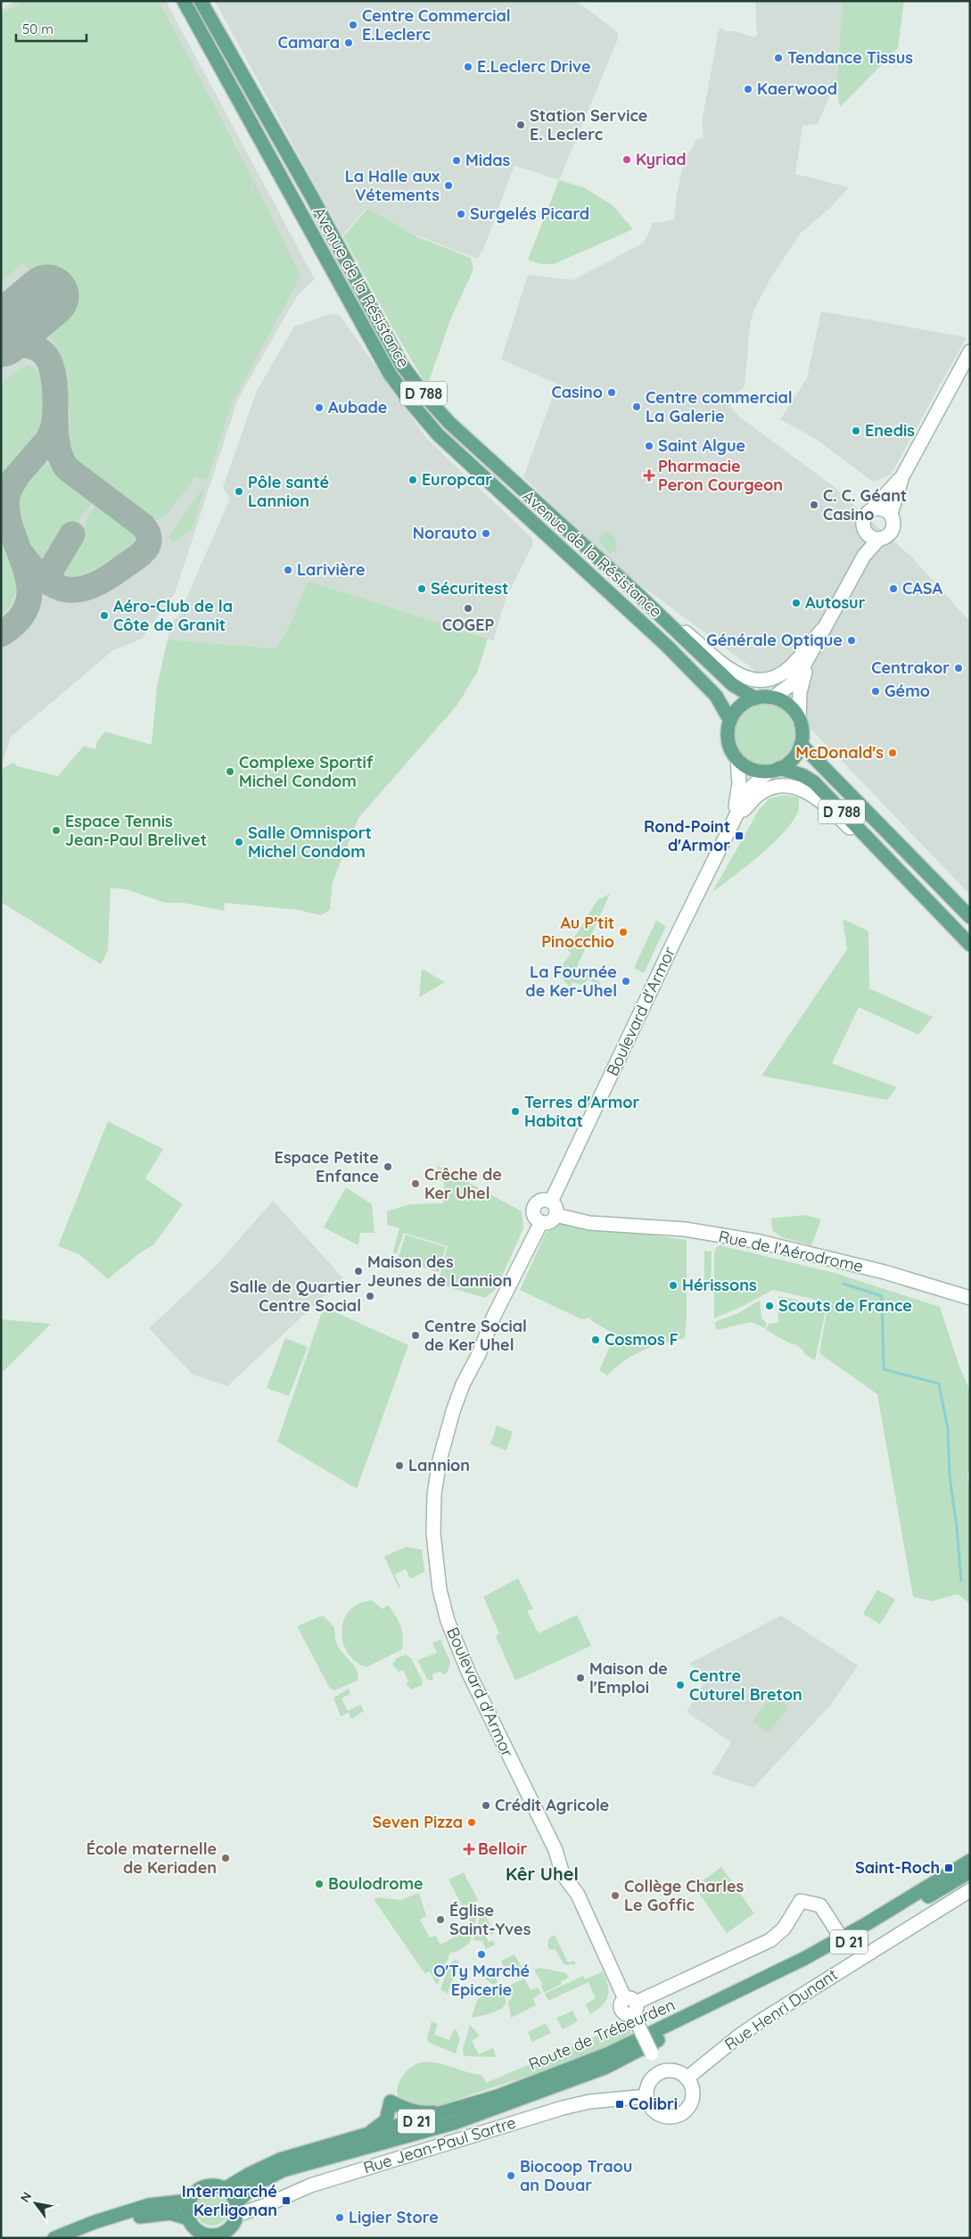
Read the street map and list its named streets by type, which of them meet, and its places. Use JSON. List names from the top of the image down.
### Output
{
  "streets": {
    "main road": [
      "Avenue de la Résistance",
      "D 788",
      "Boulevard d'Armor",
      "Rue de l'Aérodrome",
      "D 21",
      "Rue Henri Dunant",
      "Route de Trébeurden",
      "Rue Jean-Paul Sartre"
    ]
  },
  "crossings": [
    ["Avenue de la Résistance", "D 788"],
    ["Avenue de la Résistance", "Boulevard d'Armor"],
    ["D 788", "Boulevard d'Armor"],
    ["Boulevard d'Armor", "Rue de l'Aérodrome"],
    ["Boulevard d'Armor", "Rue Henri Dunant"],
    ["Boulevard d'Armor", "Rue Jean-Paul Sartre"],
    ["Rue Henri Dunant", "Rue Jean-Paul Sartre"],
    ["Route de Trébeurden", "Rue Jean-Paul Sartre"]
  ],
  "districts": ["Kêr Uhel"],
  "places": {
    "other": [
      "Centre Commercial E.Leclerc",
      "Camara",
      "Tendance Tissus",
      "E.Leclerc Drive",
      "Kaerwood",
      "Station Service E. Leclerc",
      "Kyriad",
      "Midas",
      "La Halle aux Vétements",
      "Surgelés Picard",
      "Casino",
      "Centre commercial La Galerie",
      "Aubade",
      "Enedis",
      "Saint Algue",
      "Europcar",
      "Pôle santé Lannion",
      "C. C. Géant Casino",
      "Norauto",
      "Larivière",
      "Sécuritest",
      "CASA",
      "Autosur",
      "COGEP",
      "Aéro-Club de la Côte de Granit",
      "Générale Optique",
      "Centrakor",
      "Gémo",
      "McDonald's",
      "Complexe Sportif Michel Condom",
      "Espace Tennis Jean-Paul Brelivet",
      "Salle Omnisport Michel Condom",
      "Au P'tit Pinocchio",
      "La Fournée de Ker-Uhel",
      "Terres d'Armor Habitat",
      "Espace Petite Enfance",
      "Crêche de Ker Uhel",
      "Maison des Jeunes de Lannion",
      "Hérissons",
      "Salle de Quartier Centre Social",
      "Scouts de France",
      "Centre Social de Ker Uhel",
      "Cosmos F",
      "Lannion",
      "Maison de l'Emploi",
      "Centre Cuturel Breton",
      "Crédit Agricole",
      "Seven Pizza",
      "École maternelle de Keriaden",
      "Boulodrome",
      "Collège Charles Le Goffic",
      "Église Saint-Yves",
      "O'Ty Marché Epicerie",
      "Biocoop Traou an Douar",
      "Ligier Store"
    ],
    "health": ["Pharmacie Peron Courgeon", "Belloir"],
    "transit": [
      "Rond-Point d'Armor",
      "Saint-Roch",
      "Colibri",
      "Intermarché Kerligonan"
    ]
  },
  "scale_bar": "50 m",
  "north": "top left"
}
